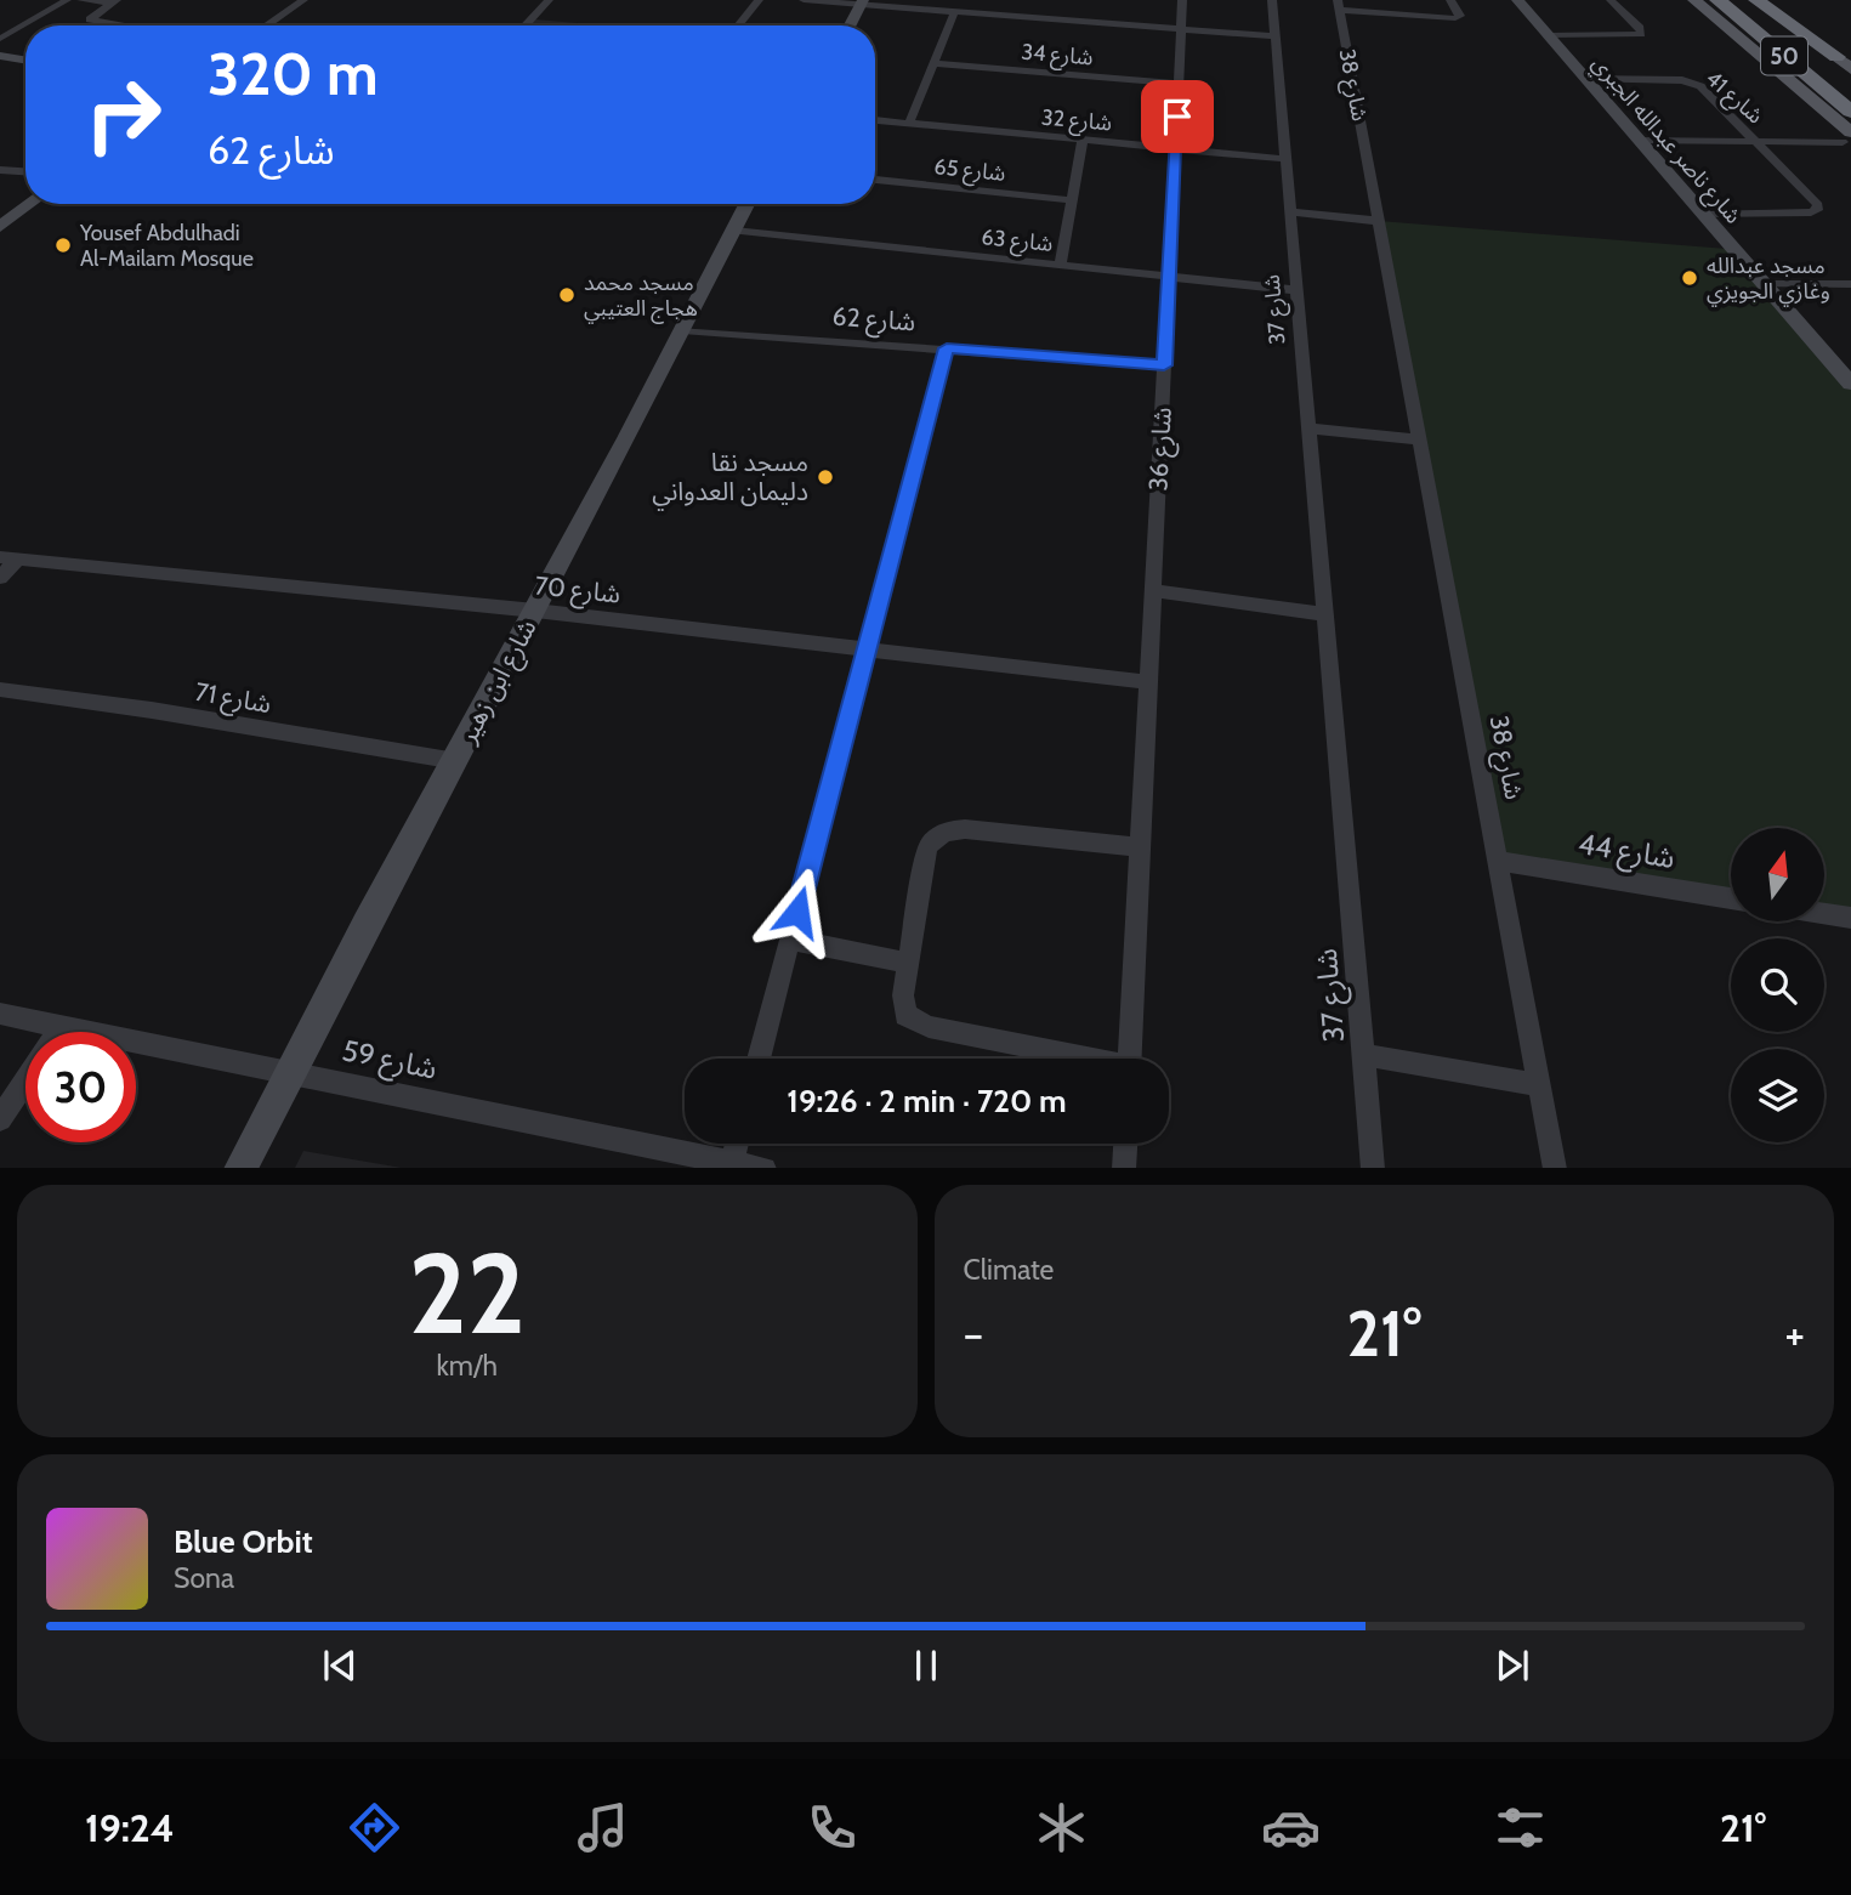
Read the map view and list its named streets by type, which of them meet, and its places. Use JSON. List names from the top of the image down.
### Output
{
  "streets": {
    "highway": ["50"],
    "street": [
      "شارع 34",
      "شارع 38",
      "شارع 41",
      "شارع 32",
      "شارع ناصر عبدالله الجبري",
      "شارع 65",
      "شارع 63",
      "شارع 37",
      "شارع 62",
      "شارع 36",
      "شارع 70",
      "شارع ابن زهير",
      "شارع 71",
      "شارع 44",
      "شارع 59"
    ]
  },
  "crossings": [
    ["شارع 34", "شارع 36"],
    ["شارع 38", "شارع 44"],
    ["شارع 41", "شارع ناصر عبدالله الجبري"],
    ["شارع 32", "شارع 37"],
    ["شارع 32", "شارع 36"],
    ["شارع 63", "شارع 37"],
    ["شارع 63", "شارع 36"],
    ["شارع 63", "شارع ابن زهير"],
    ["شارع 62", "شارع 36"],
    ["شارع 62", "شارع ابن زهير"],
    ["شارع 36", "شارع 70"],
    ["شارع 70", "شارع ابن زهير"],
    ["شارع ابن زهير", "شارع 71"],
    ["شارع ابن زهير", "شارع 59"]
  ],
  "places": [
    "Yousef Abdulhadi Al-Mailam Mosque",
    "مسجد عبدالله وغازي الجويزي",
    "مسجد محمد هجاج العتيبي",
    "مسجد نقا دليمان العدواني"
  ],
  "north": "top",
  "page": {
    "turn": ["320 m", "شارع 62"],
    "limit": "30",
    "trip": "19:26 · 2 min · 720 m",
    "tile": [
      ["22", "km/h"],
      "Climate"
    ],
    "heat": ["−", "21°", "+"],
    "song": ["Blue Orbit", "Sona"],
    "tabs": ["19:24", "21°"]
  }
}
